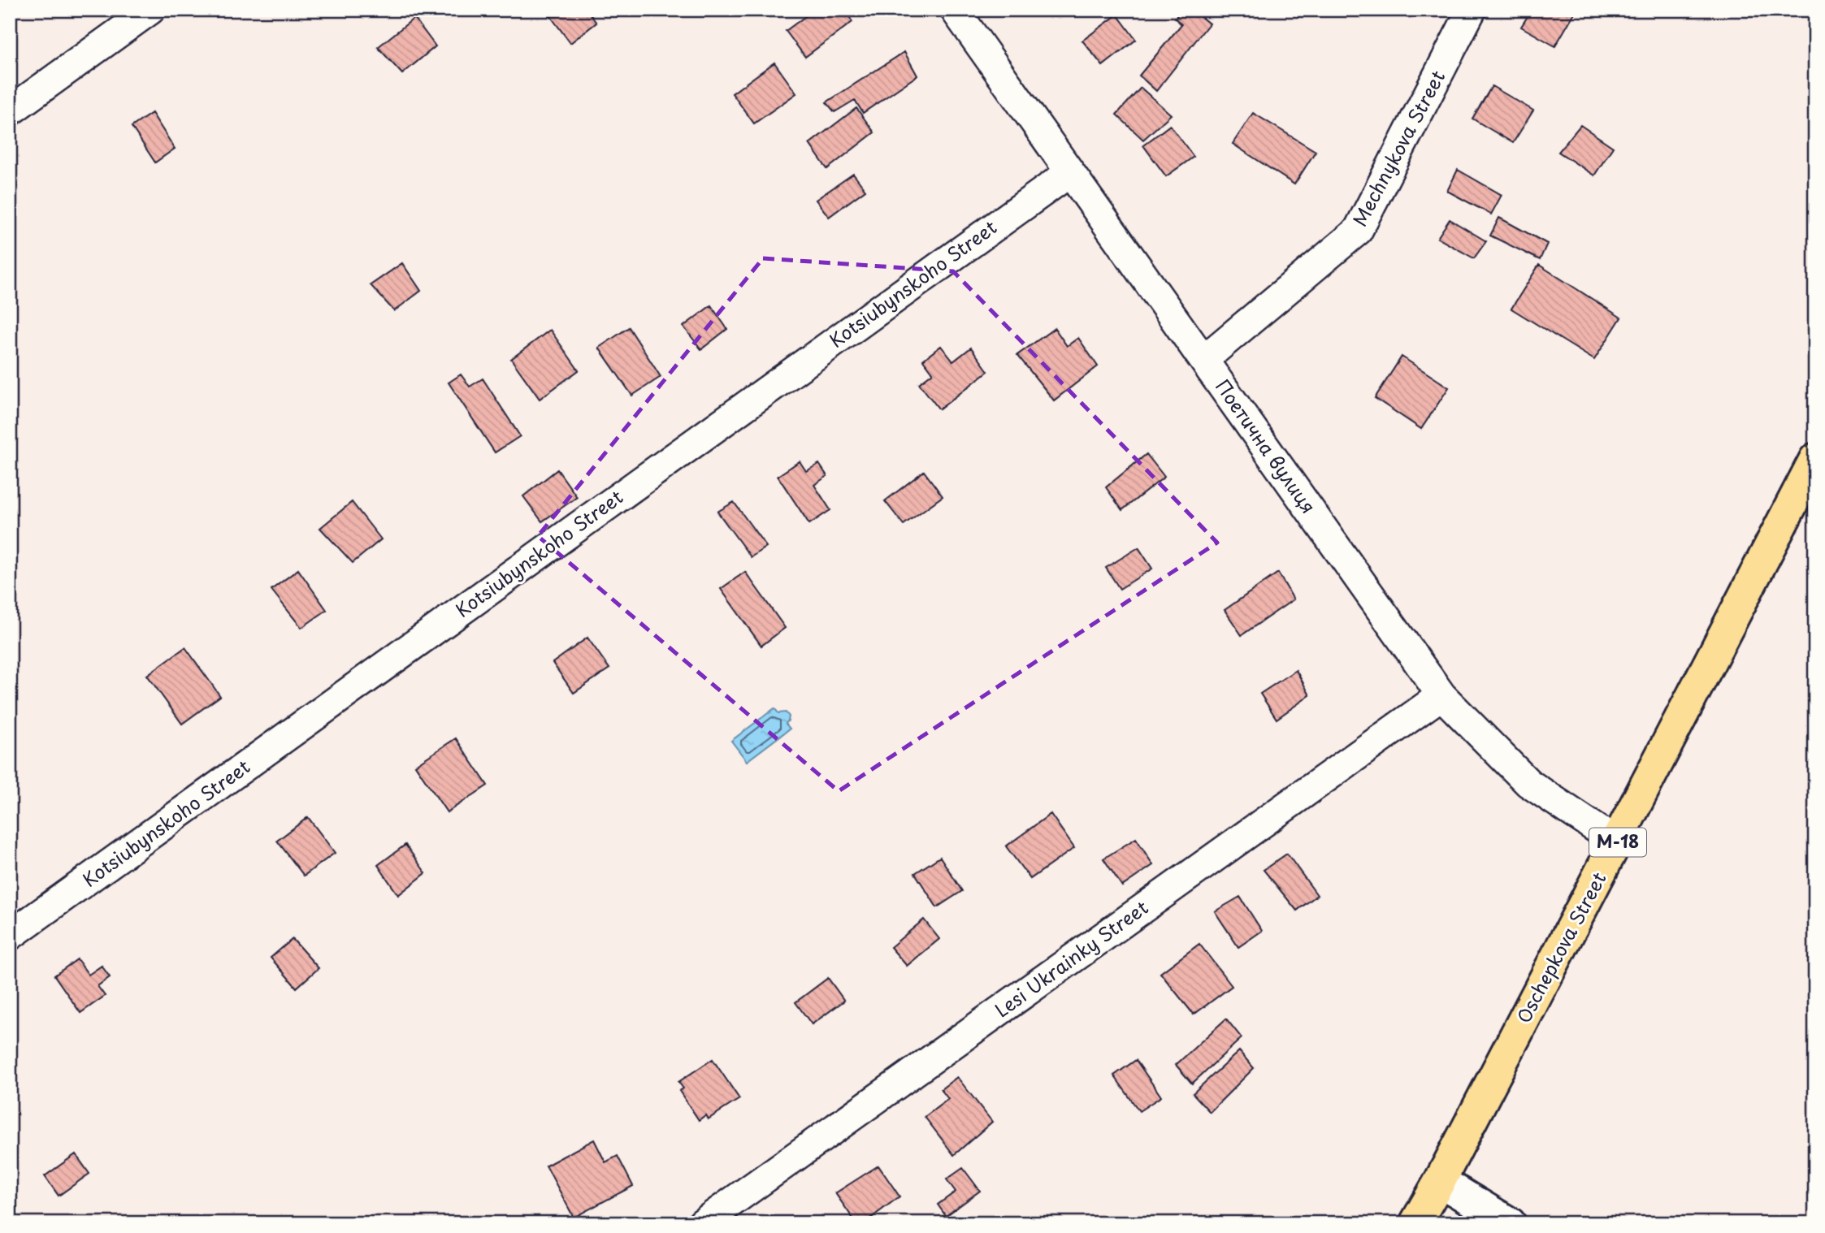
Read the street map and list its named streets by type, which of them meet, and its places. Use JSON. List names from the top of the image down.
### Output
{
  "streets": {
    "highway": ["М-18", "Oschepkova Street"],
    "street": [
      "Mechnykova Street",
      "Kotsiubynskoho Street",
      "Поетична вулиця",
      "Lesi Ukrainky Street"
    ]
  },
  "crossings": [
    ["Mechnykova Street", "Поетична вулиця"],
    ["Kotsiubynskoho Street", "Поетична вулиця"],
    ["Поетична вулиця", "Oschepkova Street"],
    ["Поетична вулиця", "Lesi Ukrainky Street"]
  ]
}
